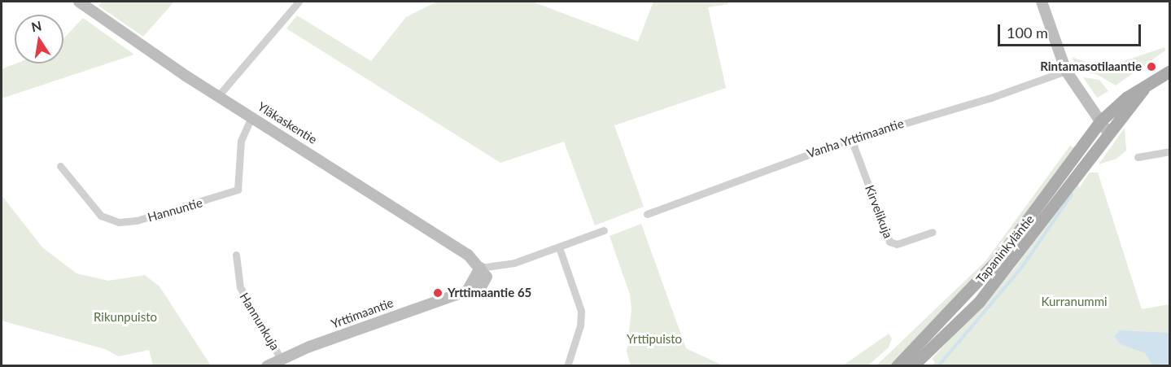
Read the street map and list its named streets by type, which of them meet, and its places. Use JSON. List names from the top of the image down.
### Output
{
  "streets": {
    "main road": ["Tapaninkyläntie"],
    "street": [
      "Yläkaskentie",
      "Vanha Yrttimaantie",
      "Hannuntie",
      "Kirvelikuja",
      "Yrttimaantie",
      "Hannunkuja"
    ]
  },
  "crossings": [
    ["Yläkaskentie", "Hannuntie"],
    ["Yläkaskentie", "Yrttimaantie"],
    ["Vanha Yrttimaantie", "Kirvelikuja"],
    ["Yrttimaantie", "Hannunkuja"]
  ],
  "parks": ["Kurranummi", "Rikunpuisto", "Yrttipuisto"],
  "places": ["Rintamasotilaantie", "Yrttimaantie 65"],
  "scale_bar": "100 m",
  "north": "top"
}
